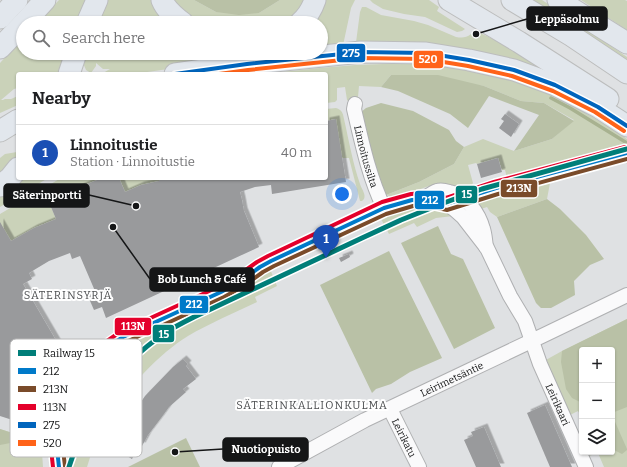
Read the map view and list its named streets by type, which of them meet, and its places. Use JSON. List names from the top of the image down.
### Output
{
  "streets": {
    "street": [
      "Linnoitussilta",
      "Leirimetsäntie",
      "Leirikaari",
      "Leirikatu"
    ]
  },
  "crossings": [
    ["Leirimetsäntie", "Leirikaari"],
    ["Leirimetsäntie", "Leirikatu"]
  ],
  "districts": ["SÄTERINSYRJÄ", "SÄTERINKALLIONKULMA"],
  "places": [
    "Leppäsolmu",
    "Säterinportti",
    "Bob Lunch & Café",
    "Nuotiopuisto"
  ],
  "lines": [
    "transit line 275",
    "transit line 520",
    "transit line 113N",
    "rail line 15",
    "transit line 212",
    "transit line 213N"
  ],
  "legend": [
    "Railway 15",
    "212",
    "213N",
    "113N",
    "275",
    "520"
  ],
  "page": {
    "search": "Search here",
    "heading": "Nearby",
    "list": [
      {
        "mark": "1",
        "name": "Linnoitustie",
        "note": "Station · Linnoitustie",
        "value": "40 m"
      }
    ],
    "pins": "1",
    "map_buttons": ["+", "−"]
  }
}
